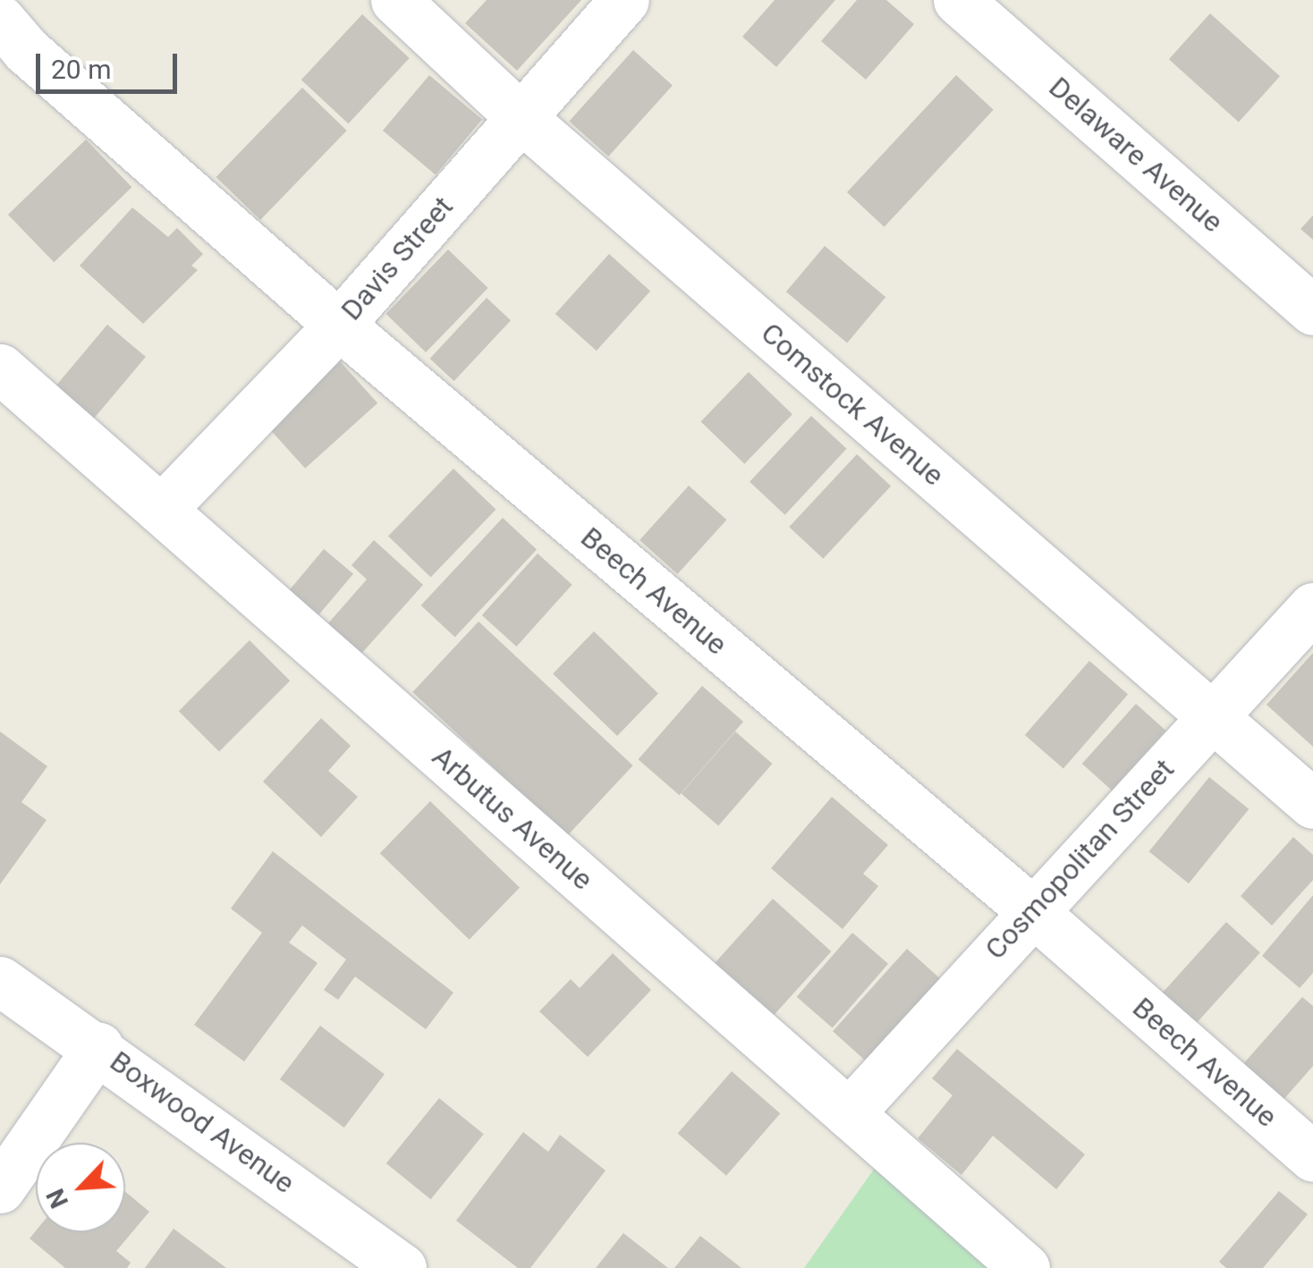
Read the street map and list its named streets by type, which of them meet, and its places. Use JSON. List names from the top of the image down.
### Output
{
  "streets": {
    "street": [
      "Delaware Avenue",
      "Davis Street",
      "Comstock Avenue",
      "Beech Avenue",
      "Arbutus Avenue",
      "Cosmopolitan Street",
      "Boxwood Avenue"
    ]
  },
  "crossings": [
    ["Davis Street", "Comstock Avenue"],
    ["Davis Street", "Beech Avenue"],
    ["Davis Street", "Arbutus Avenue"],
    ["Comstock Avenue", "Cosmopolitan Street"],
    ["Beech Avenue", "Cosmopolitan Street"],
    ["Arbutus Avenue", "Cosmopolitan Street"]
  ],
  "scale_bar": "20 m",
  "north": "bottom left"
}
